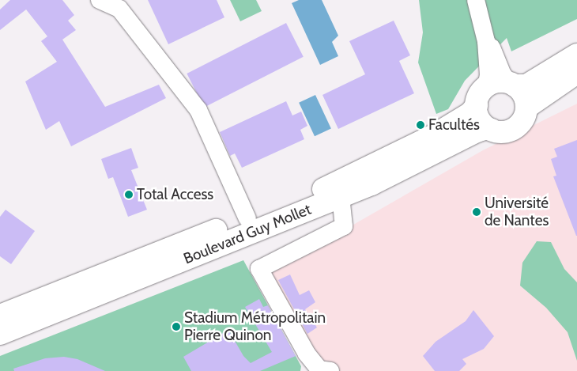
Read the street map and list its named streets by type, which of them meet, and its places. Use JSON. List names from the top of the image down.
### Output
{
  "streets": {
    "main road": ["Boulevard Guy Mollet"]
  },
  "places": [
    "Facultés",
    "Total Access",
    "Université de Nantes",
    "Stadium Métropolitain Pierre Quinon"
  ]
}
